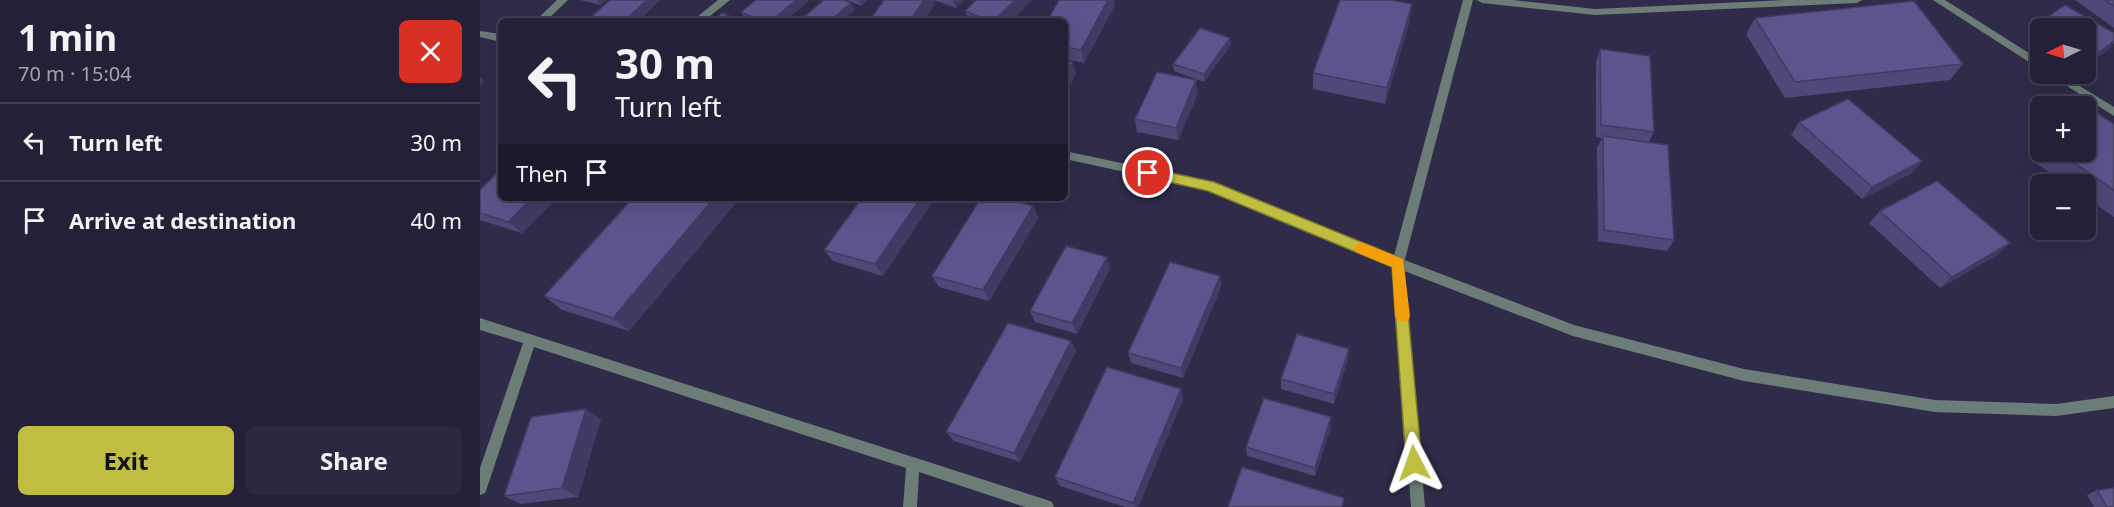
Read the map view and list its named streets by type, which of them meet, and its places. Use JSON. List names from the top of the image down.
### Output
{
  "north": "left",
  "page": {
    "heading": ["1 min", "70 m · 15:04"],
    "map_buttons": ["+", "−"],
    "turn": ["30 m", "Turn left"],
    "list": [
      {
        "name": "Turn left",
        "value": "30 m"
      },
      {
        "name": "Arrive at destination",
        "value": "40 m"
      }
    ],
    "then": "Then",
    "buttons": ["Exit", "Share"]
  }
}
